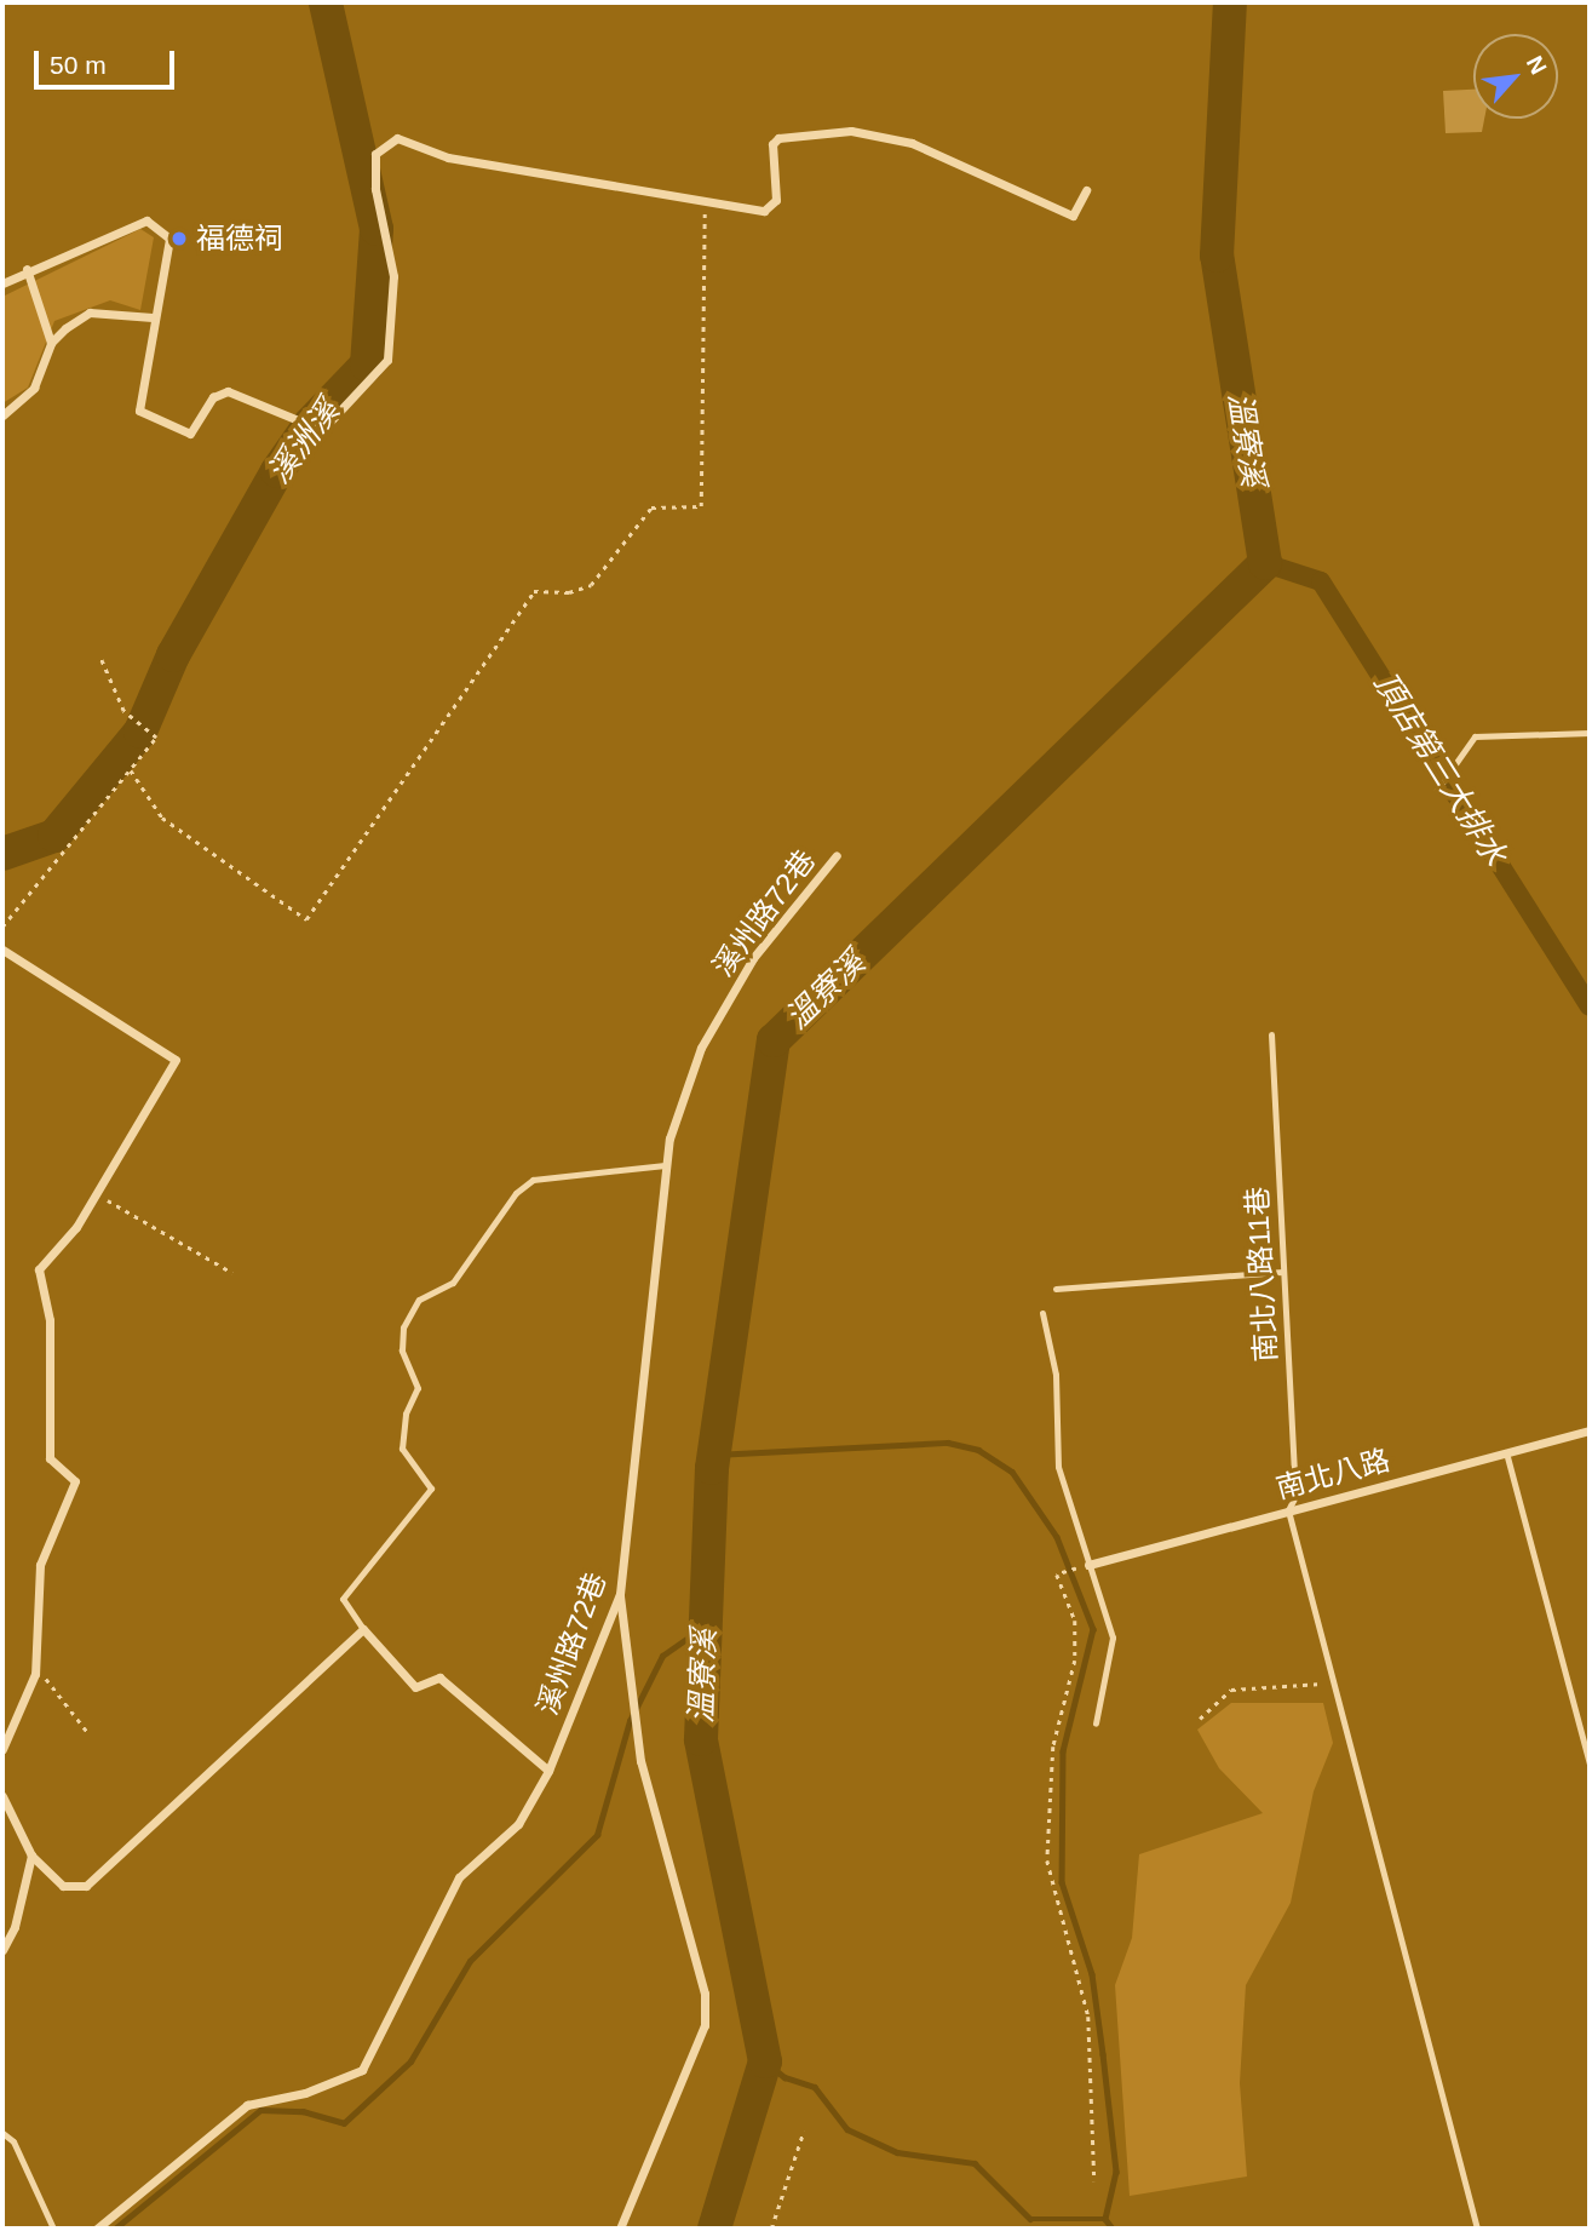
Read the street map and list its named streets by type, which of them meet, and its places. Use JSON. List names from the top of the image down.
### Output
{
  "streets": {
    "street": ["溪州路72巷", "南北八路"],
    "lane": ["南北八路11巷"]
  },
  "crossings": [
    ["南北八路11巷", "南北八路"]
  ],
  "water": ["溫寮溪", "溪洲溪", "頂店第三大排水"],
  "places": ["福德祠"],
  "scale_bar": "50 m",
  "north": "top right"
}
